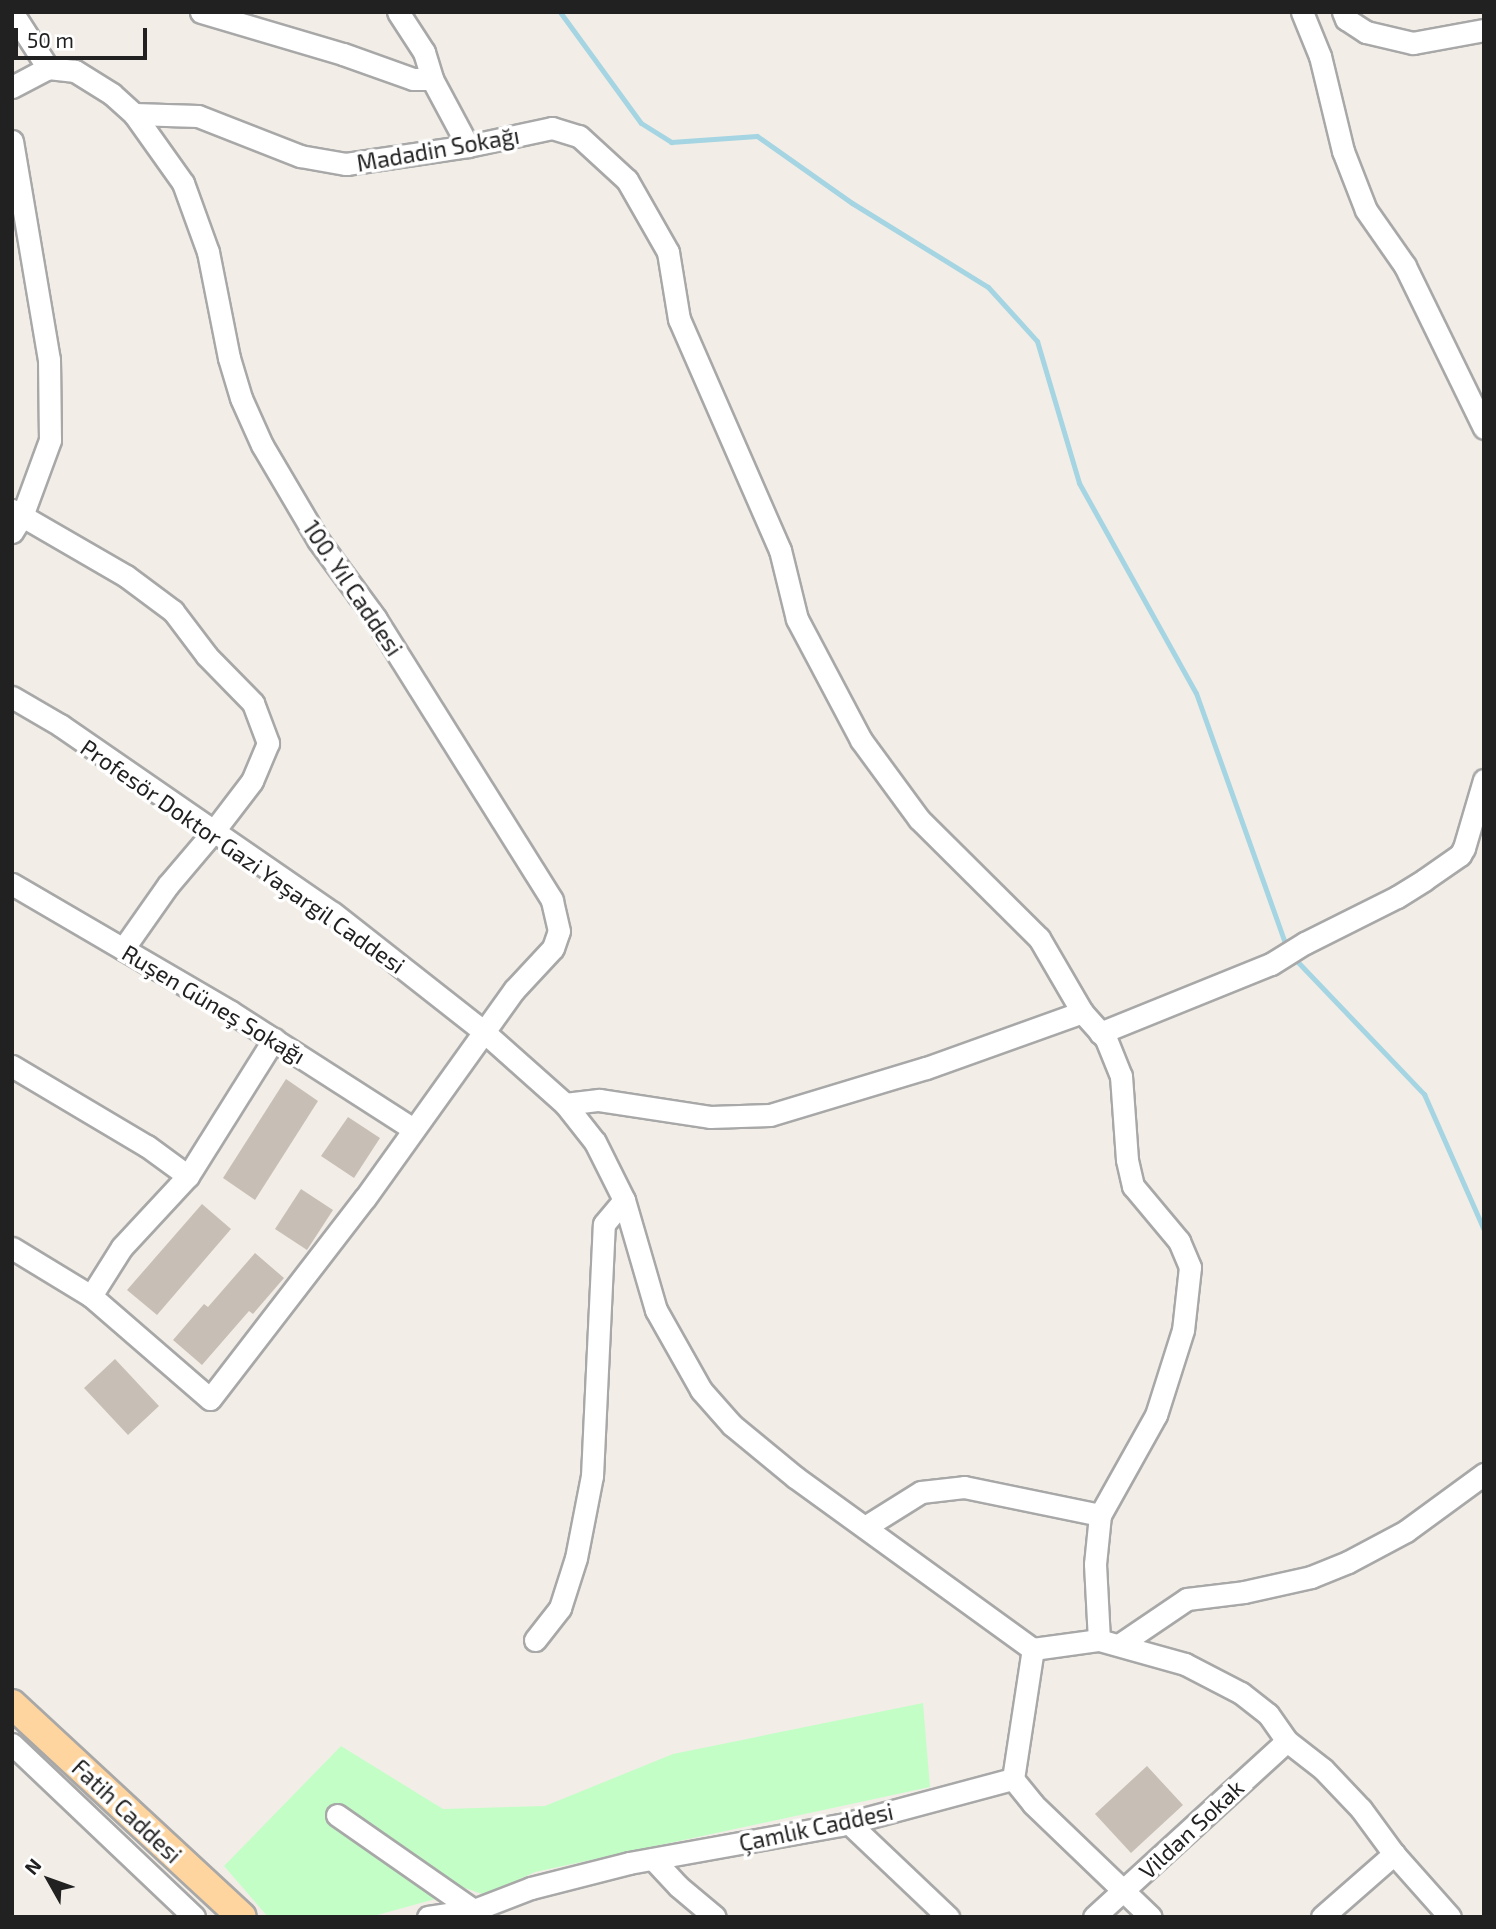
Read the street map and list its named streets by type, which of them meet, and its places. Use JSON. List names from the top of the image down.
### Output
{
  "streets": {
    "main road": ["Fatih Caddesi"],
    "street": [
      "Madadin Sokağı",
      "100. Yıl Caddesi",
      "Profesör Doktor Gazi Yaşargil Caddesi",
      "Ruşen Güneş Sokağı",
      "Çamlık Caddesi",
      "Vildan Sokak"
    ]
  },
  "crossings": [
    ["Madadin Sokağı", "100. Yıl Caddesi"],
    ["100. Yıl Caddesi", "Profesör Doktor Gazi Yaşargil Caddesi"],
    ["100. Yıl Caddesi", "Ruşen Güneş Sokağı"]
  ],
  "scale_bar": "50 m",
  "north": "top left"
}
